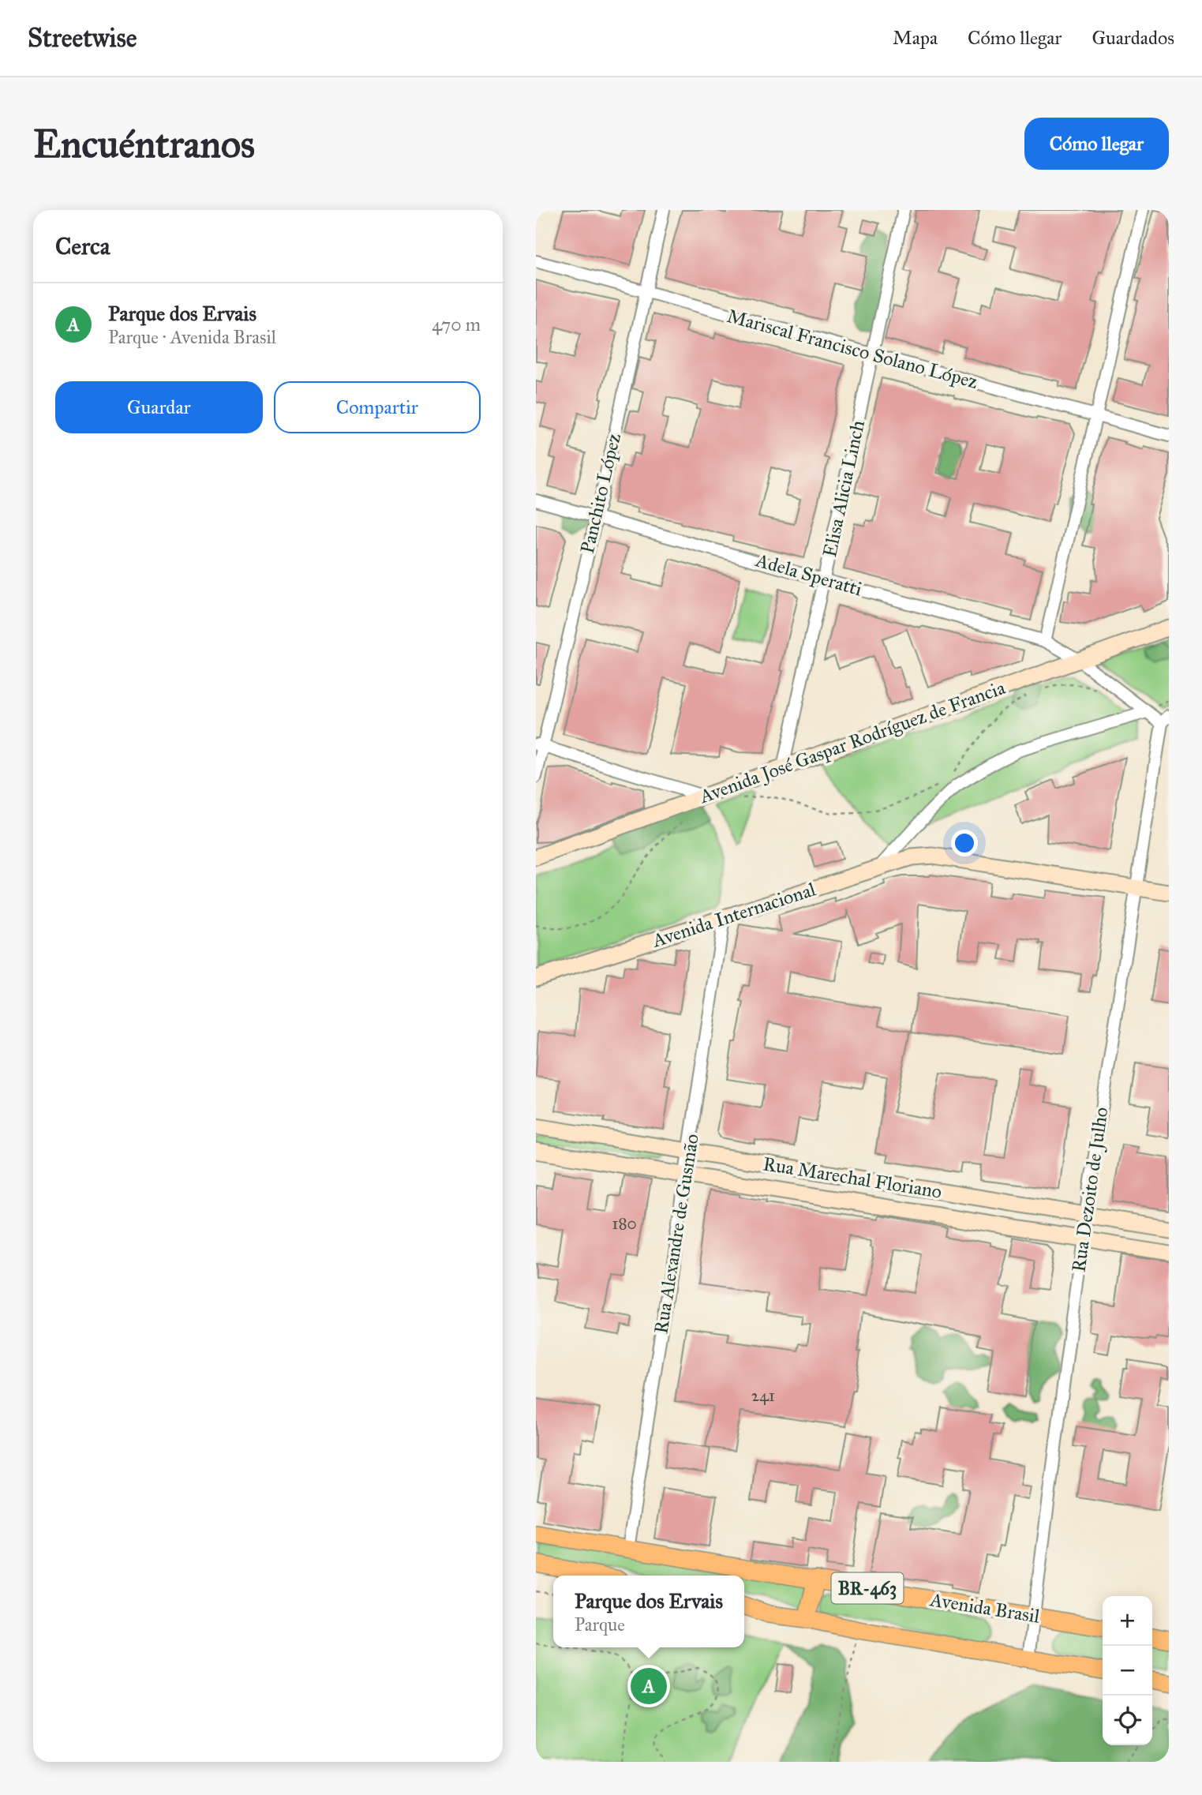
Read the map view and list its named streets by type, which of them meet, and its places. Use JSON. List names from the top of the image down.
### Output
{
  "streets": {
    "main road": [
      "Avenida José Gaspar Rodríguez de Francia",
      "Avenida Internacional",
      "Rua Marechal Floriano",
      "BR-463",
      "Avenida Brasil"
    ],
    "street": [
      "Mariscal Francisco Solano López",
      "Elisa Alicia Linch",
      "Panchito López",
      "Adela Speratti",
      "Rua Dezoito de Julho",
      "Rua Alexandre de Gusmão"
    ]
  },
  "crossings": [
    ["Mariscal Francisco Solano López", "Elisa Alicia Linch"],
    ["Mariscal Francisco Solano López", "Panchito López"],
    ["Elisa Alicia Linch", "Adela Speratti"],
    ["Elisa Alicia Linch", "Avenida José Gaspar Rodríguez de Francia"],
    ["Panchito López", "Adela Speratti"],
    ["Adela Speratti", "Avenida José Gaspar Rodríguez de Francia"],
    ["Adela Speratti", "Rua Dezoito de Julho"],
    ["Avenida Internacional", "Rua Dezoito de Julho"],
    ["Avenida Internacional", "Rua Alexandre de Gusmão"],
    ["Rua Marechal Floriano", "Rua Dezoito de Julho"],
    ["Rua Marechal Floriano", "Rua Alexandre de Gusmão"],
    ["Rua Dezoito de Julho", "BR-463"],
    ["Rua Dezoito de Julho", "Avenida Brasil"],
    ["Rua Alexandre de Gusmão", "Avenida Brasil"]
  ],
  "house_numbers": ["180", "241"],
  "page": {
    "header": "Streetwise",
    "nav": ["Mapa", "Cómo llegar", "Guardados"],
    "buttons": [
      "Cómo llegar",
      ["Guardar", "Compartir"]
    ],
    "title": "Encuéntranos",
    "heading": "Cerca",
    "list": [
      {
        "mark": "A",
        "name": "Parque dos Ervais",
        "note": "Parque · Avenida Brasil",
        "value": "470 m"
      }
    ],
    "popup": ["Parque dos Ervais", "Parque"],
    "map_buttons": ["+", "−"],
    "pins": "A"
  }
}
